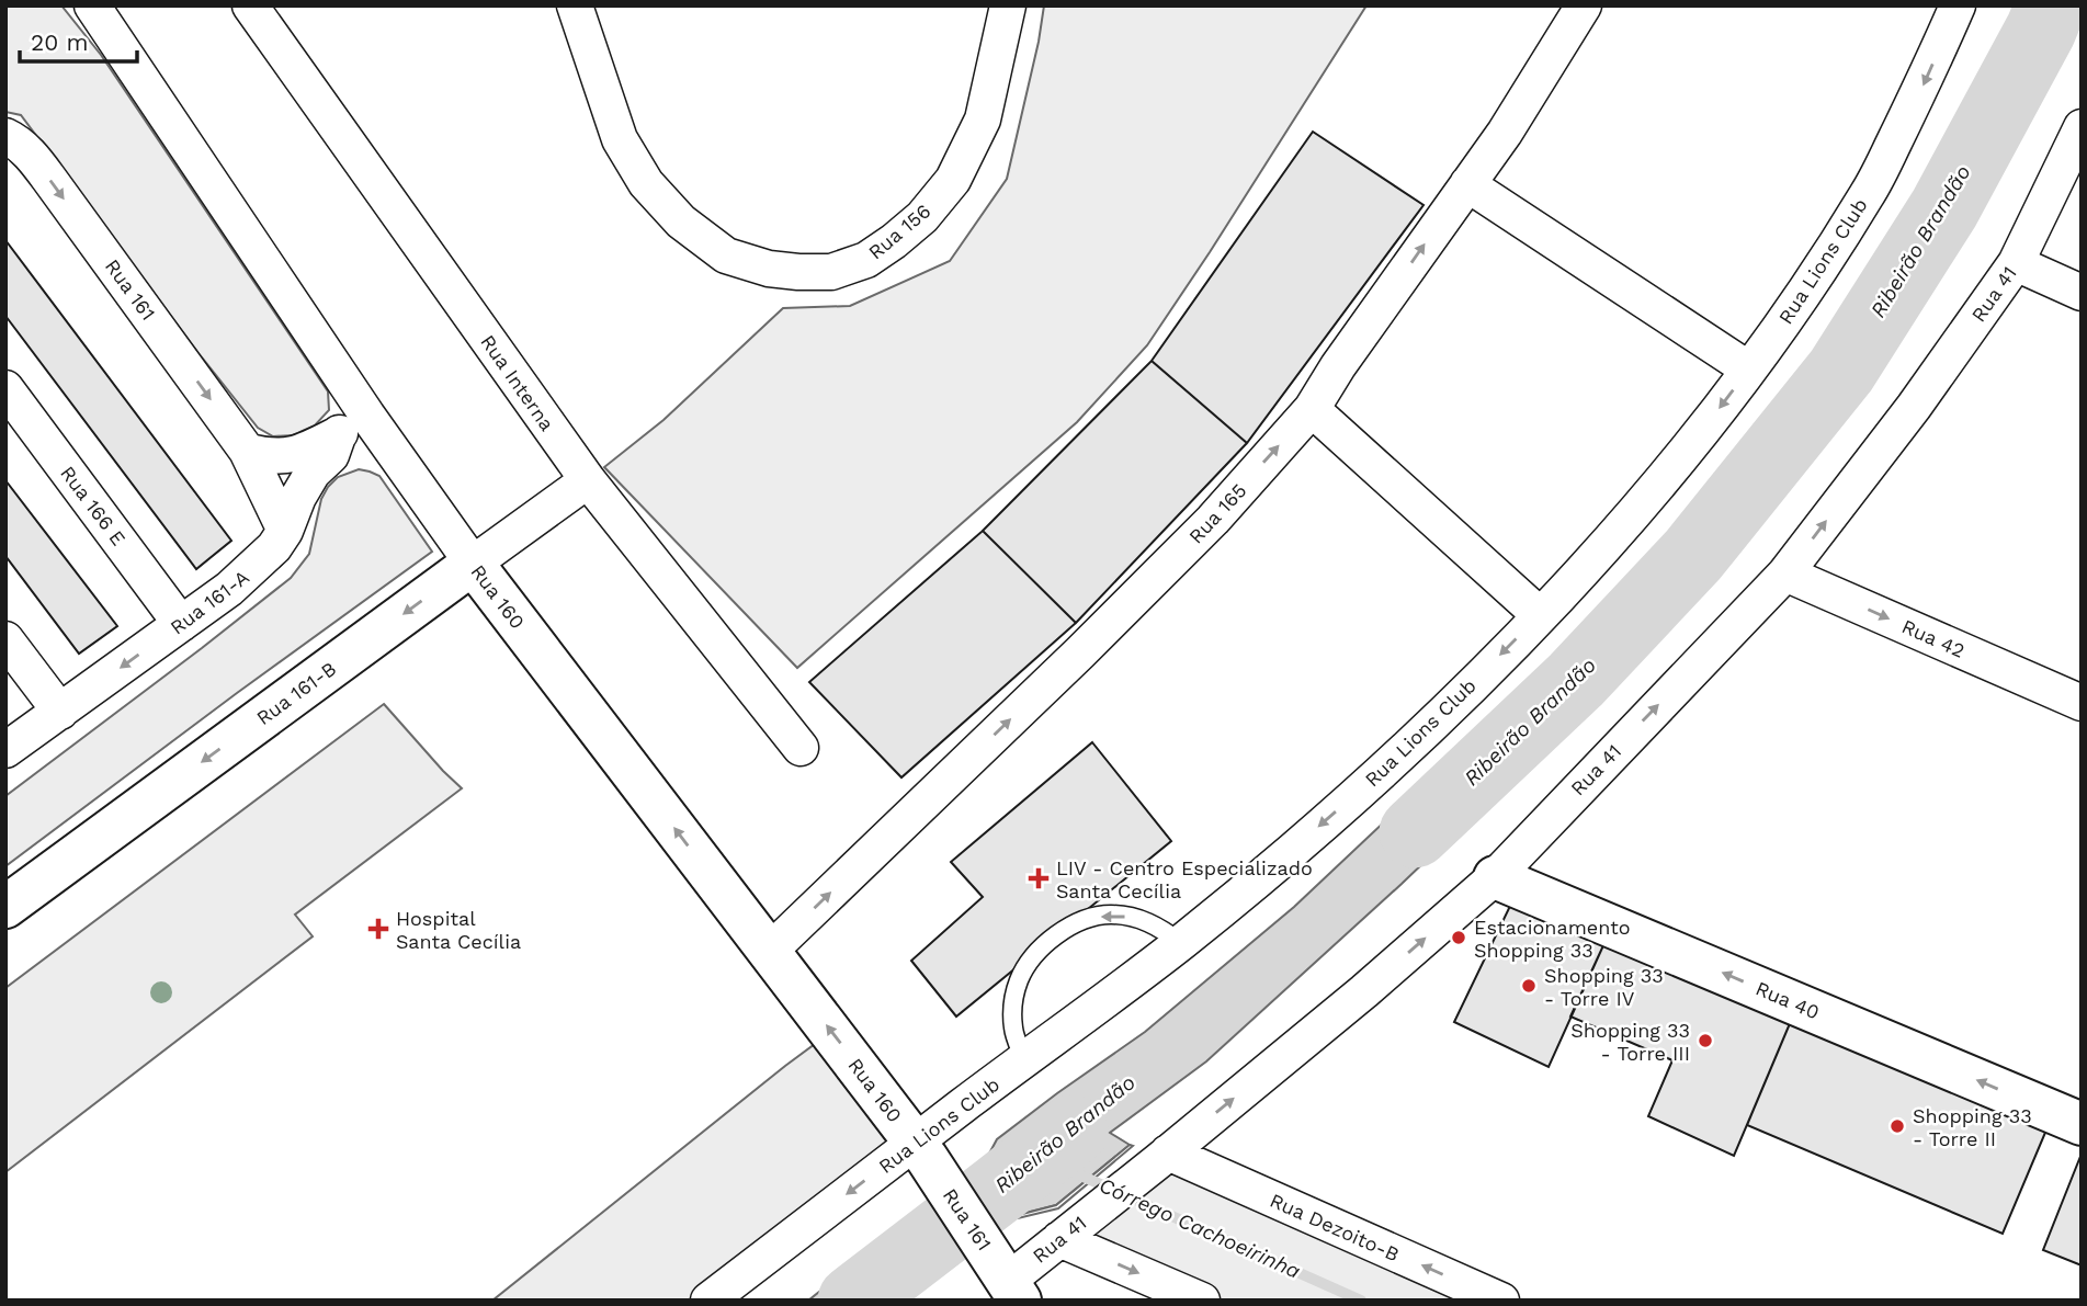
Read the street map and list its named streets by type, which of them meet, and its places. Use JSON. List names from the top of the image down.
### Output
{
  "streets": {
    "street": [
      "Rua 156",
      "Rua Lions Club",
      "Rua 161",
      "Rua 41",
      "Rua Interna",
      "Rua 166 E",
      "Rua 165",
      "Rua 160",
      "Rua 161-A",
      "Rua 42",
      "Rua 161-B",
      "Rua 40",
      "Rua Dezoito-B"
    ]
  },
  "crossings": [
    ["Rua Lions Club", "Rua 161"],
    ["Rua Lions Club", "Rua 160"],
    ["Rua 161", "Rua 41"],
    ["Rua 161", "Rua 160"],
    ["Rua 161", "Rua 161-A"],
    ["Rua 41", "Rua 42"],
    ["Rua 41", "Rua 40"],
    ["Rua 41", "Rua Dezoito-B"],
    ["Rua Interna", "Rua 161-B"],
    ["Rua 166 E", "Rua 161-A"],
    ["Rua 165", "Rua 160"],
    ["Rua 160", "Rua 161-A"],
    ["Rua 160", "Rua 161-B"]
  ],
  "one_way": [
    "Rua Lions Club",
    "Rua 161",
    "Rua 41",
    "Rua 165",
    "Rua 160",
    "Rua 42",
    "Rua 161-B",
    "Rua 40",
    "Rua Dezoito-B"
  ],
  "water": ["Ribeirão Brandão", "Córrego Cachoeirinha"],
  "places": {
    "health": ["LIV - Centro Especializado Santa Cecília", "Hospital Santa Cecília"],
    "other": [
      "Estacionamento Shopping 33",
      "Shopping 33 - Torre IV",
      "Shopping 33 - Torre III",
      "Shopping 33 - Torre II"
    ]
  },
  "scale_bar": "20 m"
}
